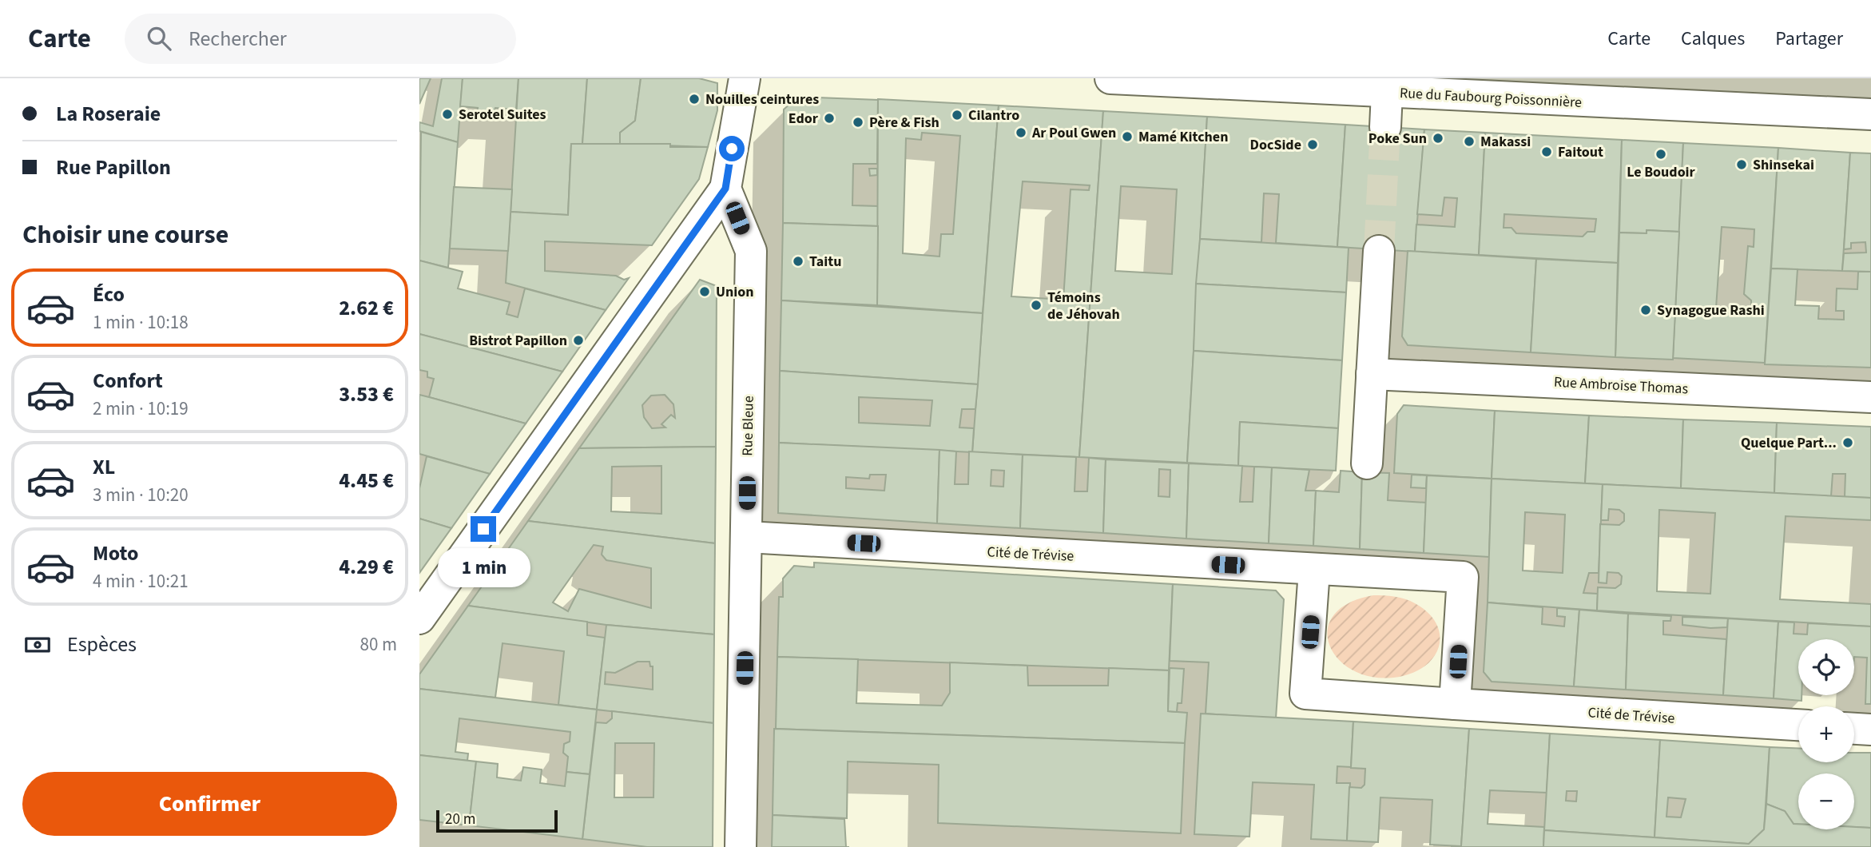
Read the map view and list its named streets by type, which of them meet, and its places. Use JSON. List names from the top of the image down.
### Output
{
  "streets": {
    "street": [
      "Rue du Faubourg Poissonnière",
      "Rue Ambroise Thomas",
      "Rue Bleue",
      "Cité de Trévise"
    ]
  },
  "crossings": [
    ["Rue Bleue", "Cité de Trévise"]
  ],
  "places": [
    "Nouilles ceintures",
    "Serotel Suites",
    "Cilantro",
    "Edor",
    "Père & Fish",
    "Ar Poul Gwen",
    "Mamé Kitchen",
    "Poke Sun",
    "Makassi",
    "DocSide",
    "Faitout",
    "Le Boudoir",
    "Shinsekai",
    "Taitu",
    "Union",
    "Témoins de Jéhovah",
    "Synagogue Rashi",
    "Bistrot Papillon",
    "Quelque Part..."
  ],
  "scale_bar": "20 m",
  "page": {
    "header": "Carte",
    "search": "Rechercher",
    "nav": ["Carte", "Calques", "Partager"],
    "banner": ["La Roseraie", "Rue Papillon"],
    "heading": "Choisir une course",
    "list": [
      {
        "name": "Éco",
        "note": "1 min · 10:18",
        "value": "2.62 €"
      },
      {
        "name": "Confort",
        "note": "2 min · 10:19",
        "value": "3.53 €"
      },
      {
        "name": "XL",
        "note": "3 min · 10:20",
        "value": "4.45 €"
      },
      {
        "name": "Moto",
        "note": "4 min · 10:21",
        "value": "4.29 €"
      }
    ],
    "bubble": "1 min",
    "pay": ["Espèces", "80 m"],
    "map_buttons": ["+", "−"],
    "buttons": "Confirmer",
    "scale": "20 m"
  }
}
